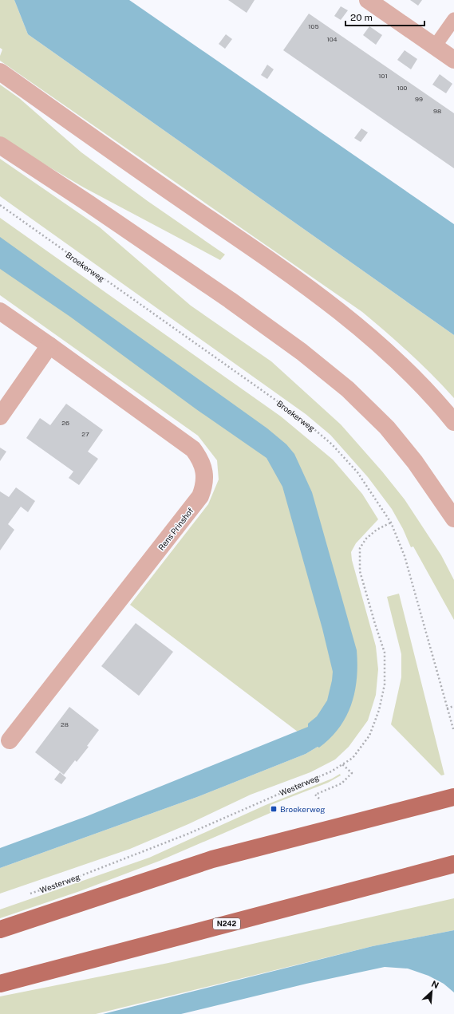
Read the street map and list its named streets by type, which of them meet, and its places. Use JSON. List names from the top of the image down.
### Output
{
  "streets": {
    "main road": ["N242"],
    "street": ["Rens Prinshof"],
    "path": ["Broekerweg", "Westerweg"]
  },
  "crossings": [
    ["Broekerweg", "Westerweg"]
  ],
  "places": {
    "transit": ["Broekerweg"]
  },
  "house_numbers": [
    "105",
    "104",
    "101",
    "100",
    "99",
    "98",
    "26",
    "27",
    "28"
  ],
  "scale_bar": "20 m",
  "north": "top right"
}
